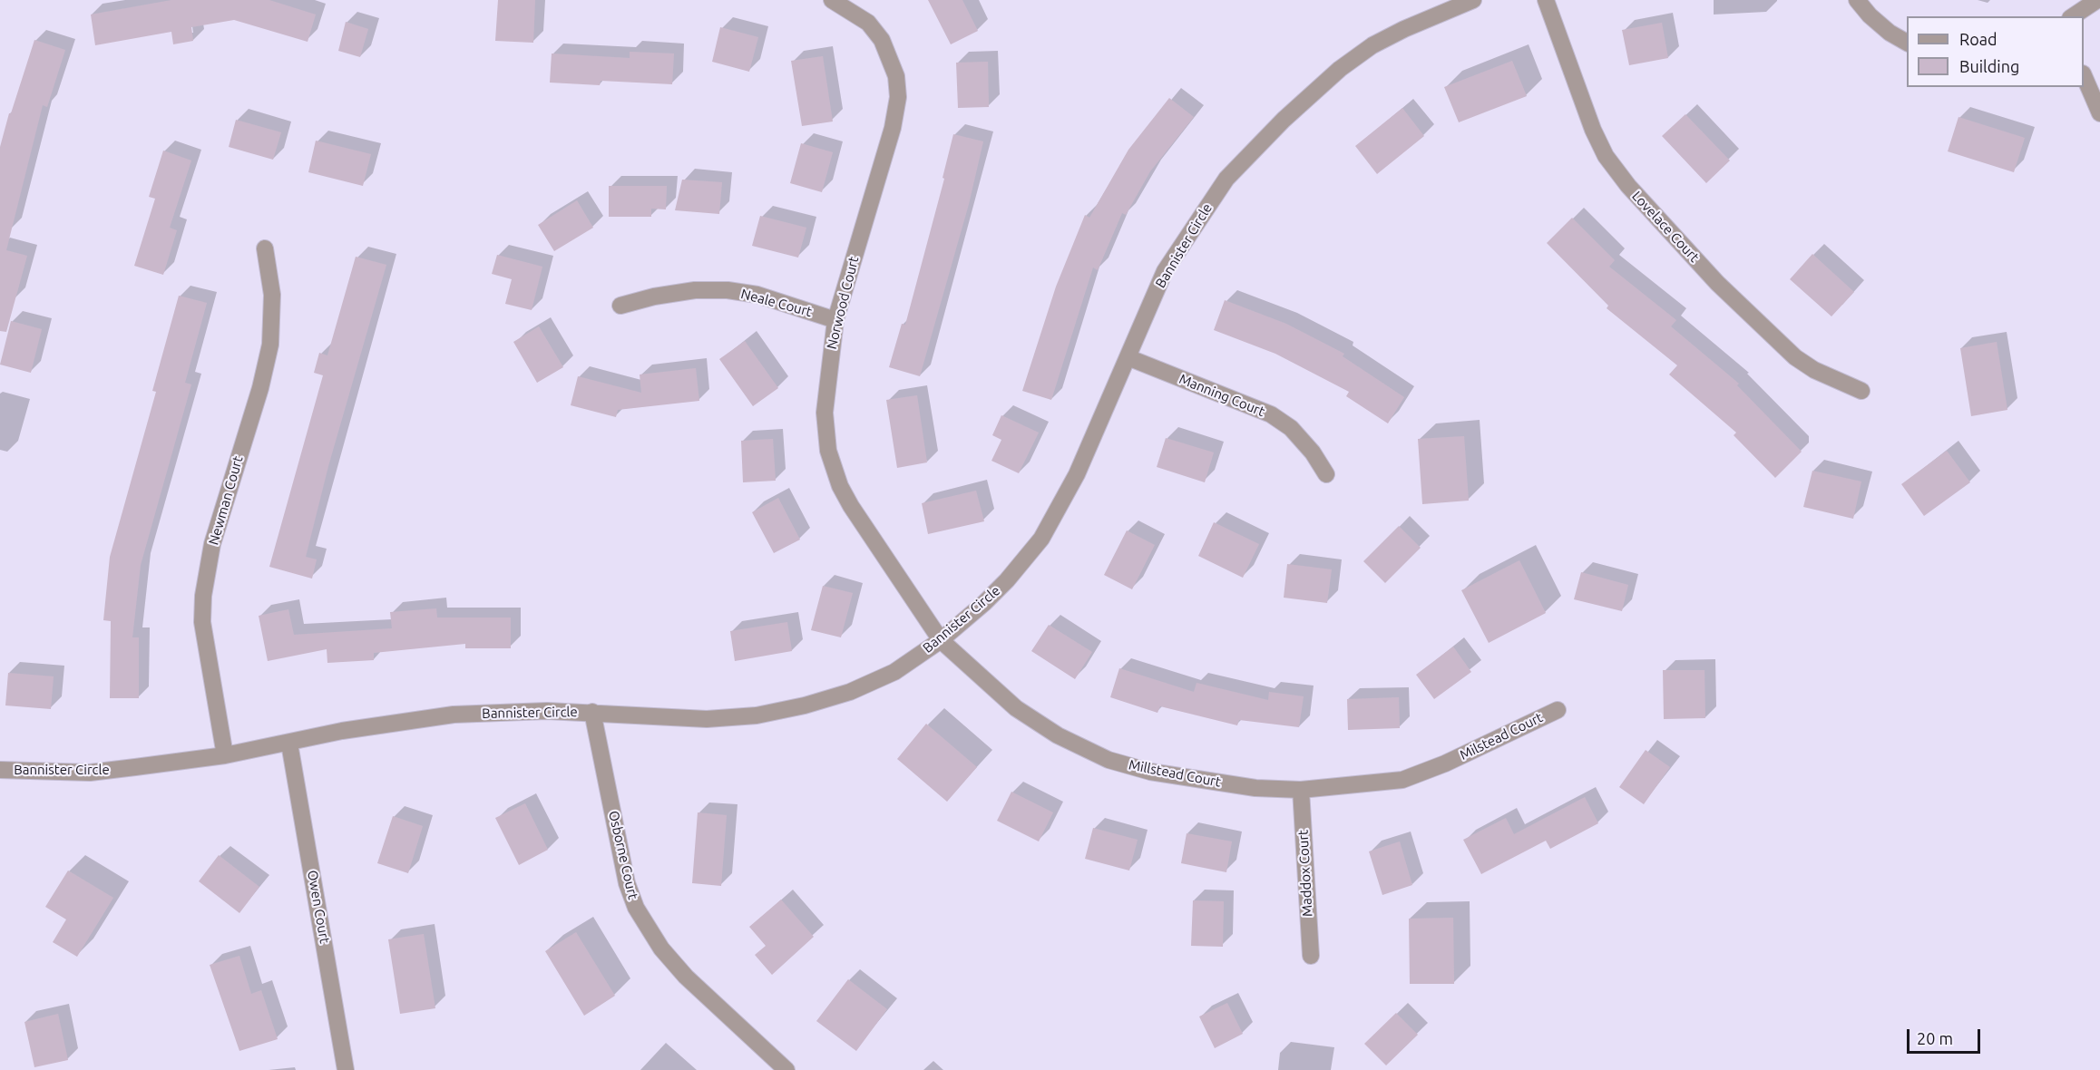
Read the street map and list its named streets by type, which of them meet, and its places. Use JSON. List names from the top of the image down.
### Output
{
  "streets": {
    "street": [
      "Lovelace Court",
      "Bannister Circle",
      "Neale Court",
      "Norwood Court",
      "Manning Court",
      "Newman Court",
      "Milstead Court",
      "Millstead Court",
      "Osborne Court",
      "Maddox Court",
      "Owen Court"
    ]
  },
  "crossings": [
    ["Bannister Circle", "Norwood Court"],
    ["Bannister Circle", "Manning Court"],
    ["Bannister Circle", "Newman Court"],
    ["Bannister Circle", "Millstead Court"],
    ["Bannister Circle", "Osborne Court"],
    ["Bannister Circle", "Owen Court"],
    ["Neale Court", "Norwood Court"],
    ["Norwood Court", "Millstead Court"],
    ["Milstead Court", "Millstead Court"],
    ["Millstead Court", "Maddox Court"]
  ],
  "legend": ["Road", "Building"],
  "scale_bar": "20 m"
}
